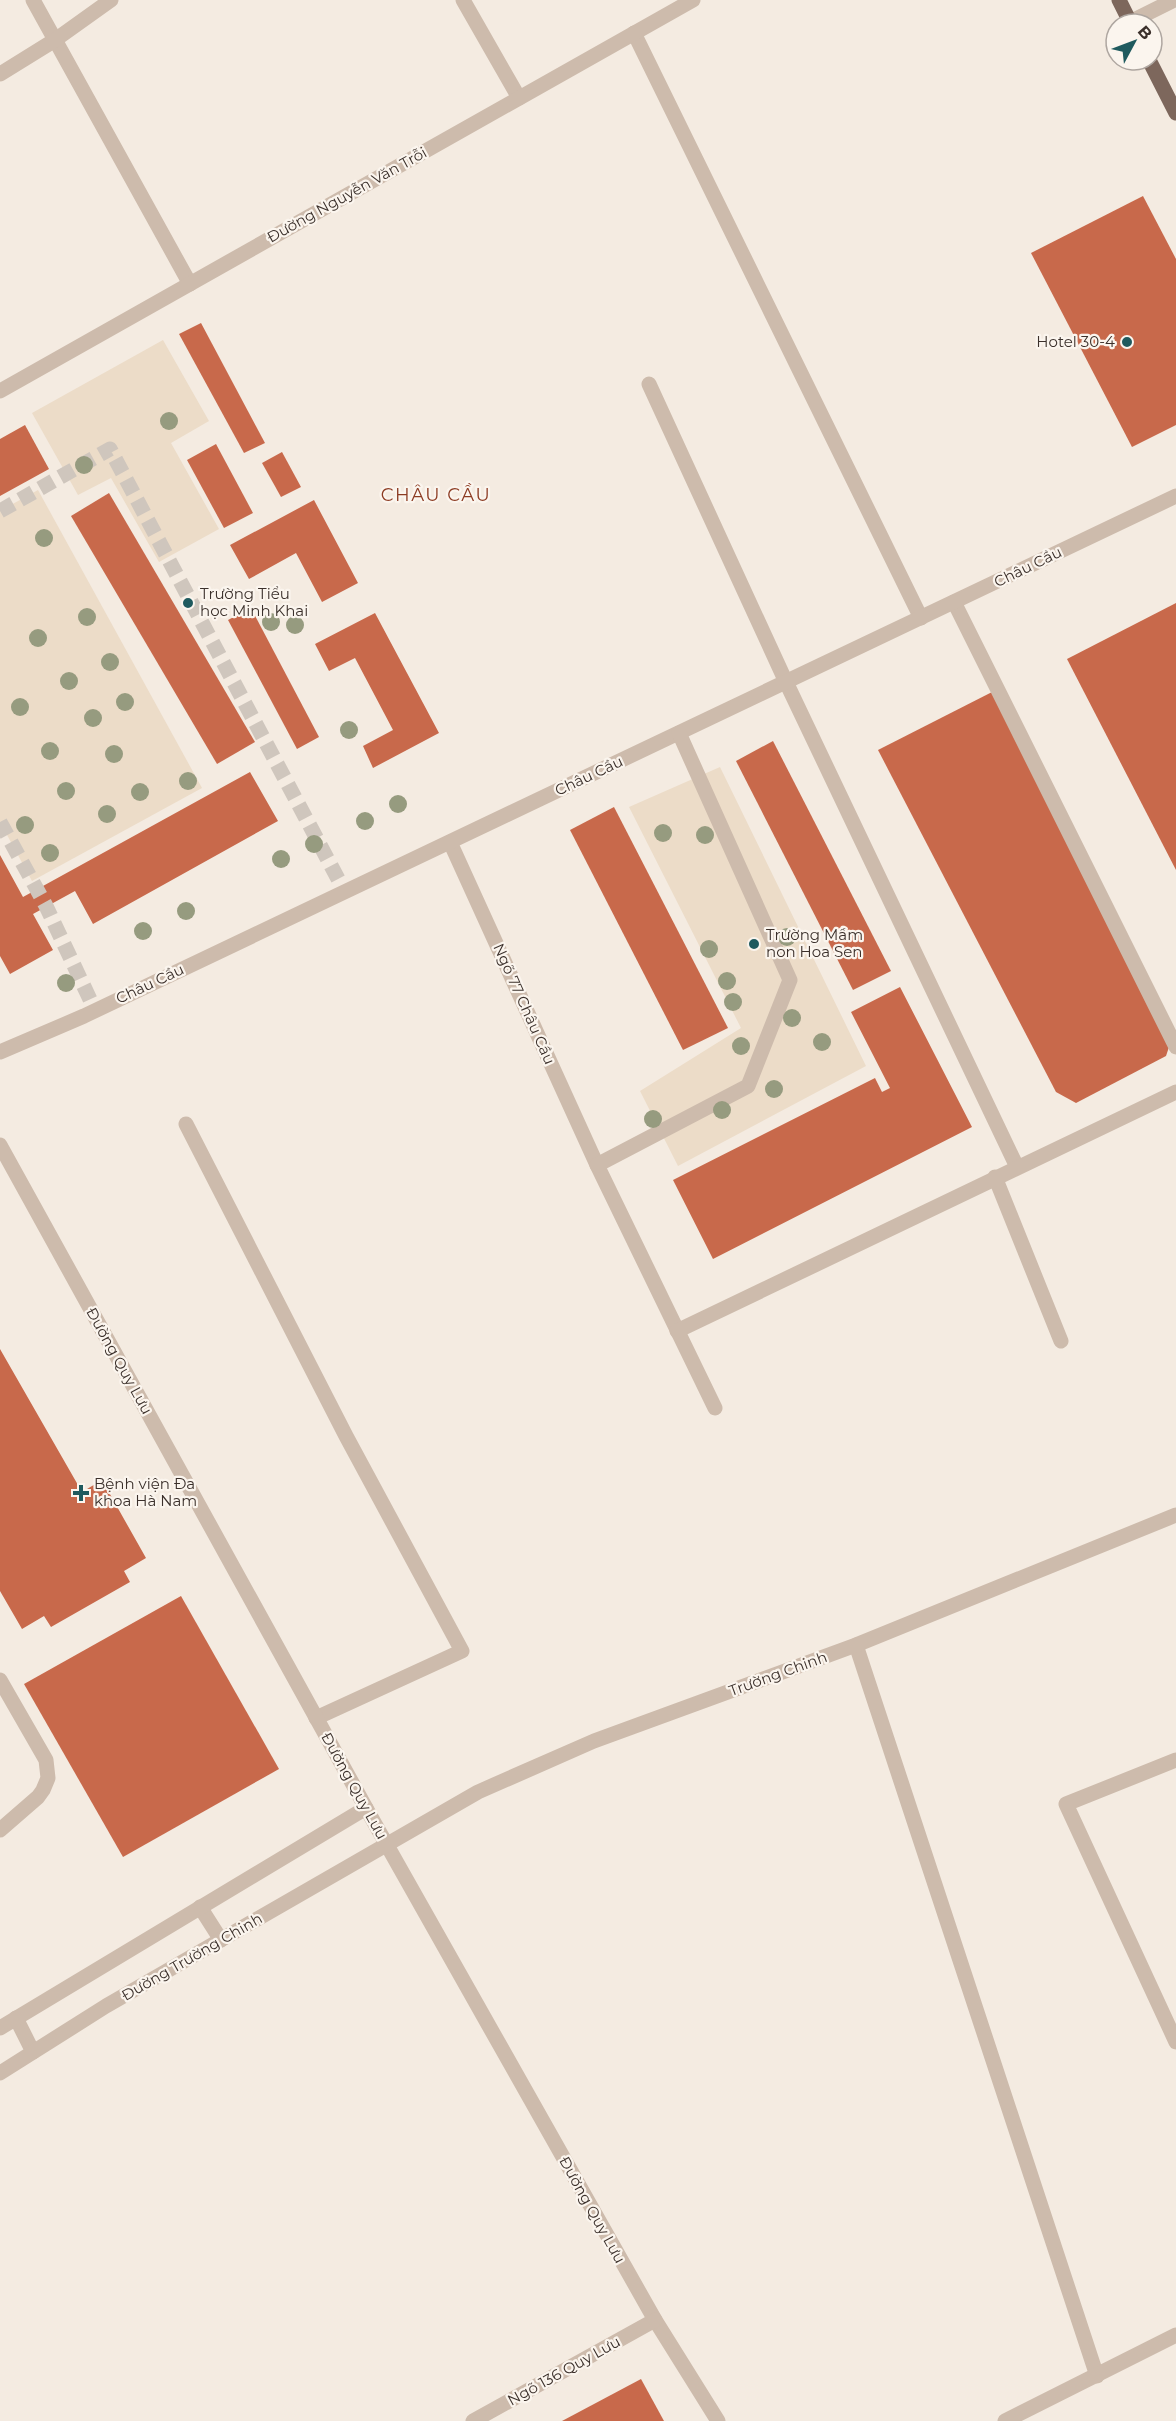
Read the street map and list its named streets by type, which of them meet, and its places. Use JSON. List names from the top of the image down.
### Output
{
  "streets": {
    "street": [
      "Đường Nguyễn Văn Trỗi",
      "Châu Cầu",
      "Ngõ 77 Châu Cầu",
      "Đường Quy Lưu",
      "Trường Chinh",
      "Đường Trường Chinh",
      "Ngõ 136 Quy Lưu"
    ]
  },
  "crossings": [
    ["Châu Cầu", "Ngõ 77 Châu Cầu"],
    ["Đường Quy Lưu", "Trường Chinh"],
    ["Đường Quy Lưu", "Đường Trường Chinh"],
    ["Đường Quy Lưu", "Ngõ 136 Quy Lưu"],
    ["Trường Chinh", "Đường Trường Chinh"]
  ],
  "districts": ["CHÂU CẦU"],
  "places": {
    "other": ["Hotel 30-4", "Trường Tiểu học Minh Khai", "Trường Mầm non Hoa Sen"],
    "health": ["Bệnh viện Đa khoa Hà Nam"]
  },
  "north": "top right"
}
